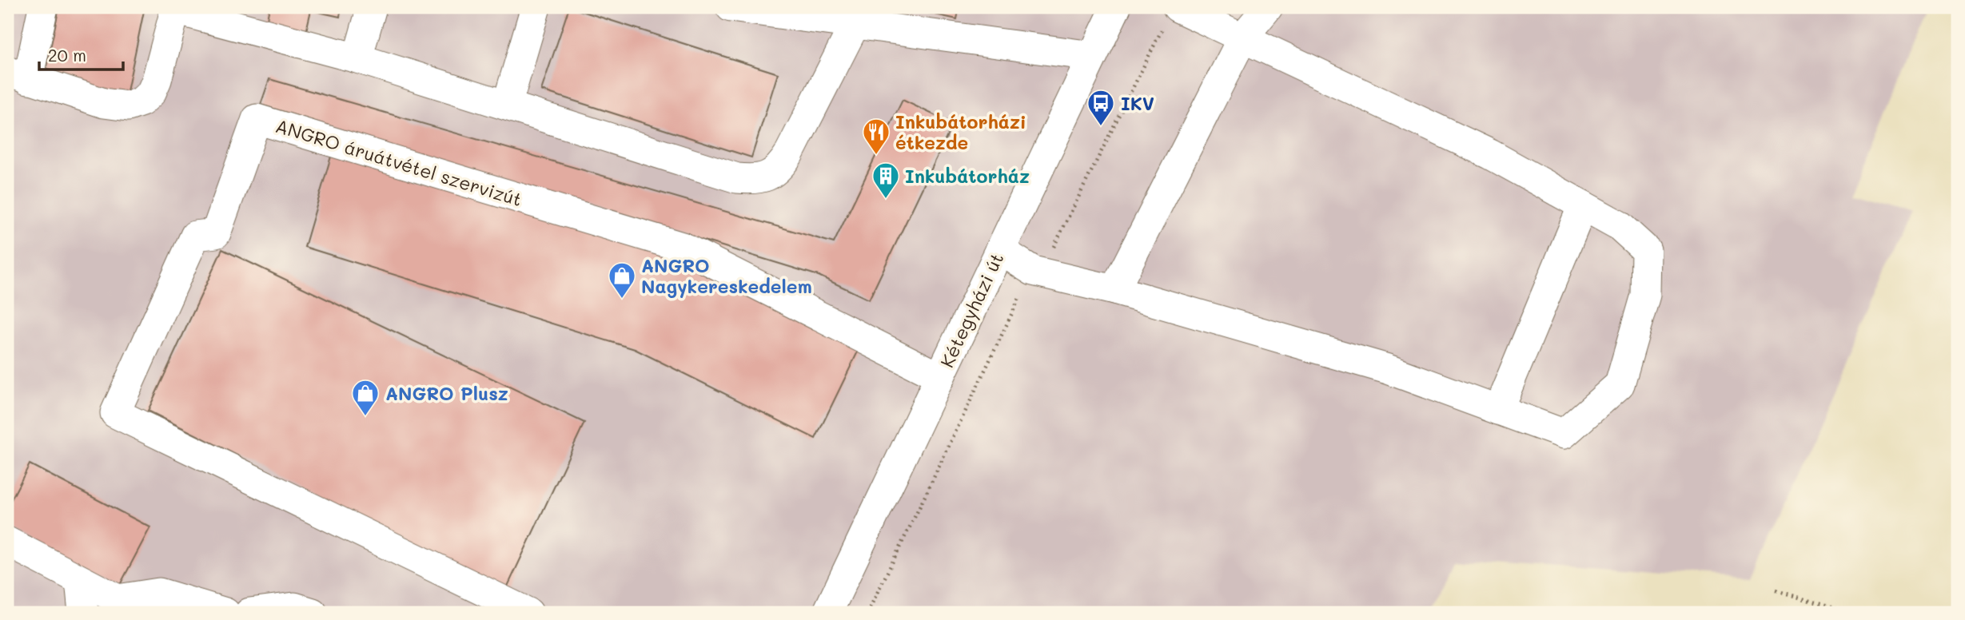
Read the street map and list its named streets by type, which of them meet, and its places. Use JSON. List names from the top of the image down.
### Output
{
  "streets": {
    "street": ["ANGRO áruátvétel szervizút", "Kétegyházi út"]
  },
  "crossings": [
    ["ANGRO áruátvétel szervizút", "Kétegyházi út"]
  ],
  "places": {
    "bus stop": ["IKV"],
    "restaurant": ["Inkubátorházi étkezde"],
    "building": ["Inkubátorház"],
    "shop": ["ANGRO Nagykereskedelem", "ANGRO Plusz"]
  },
  "scale_bar": "20 m"
}
